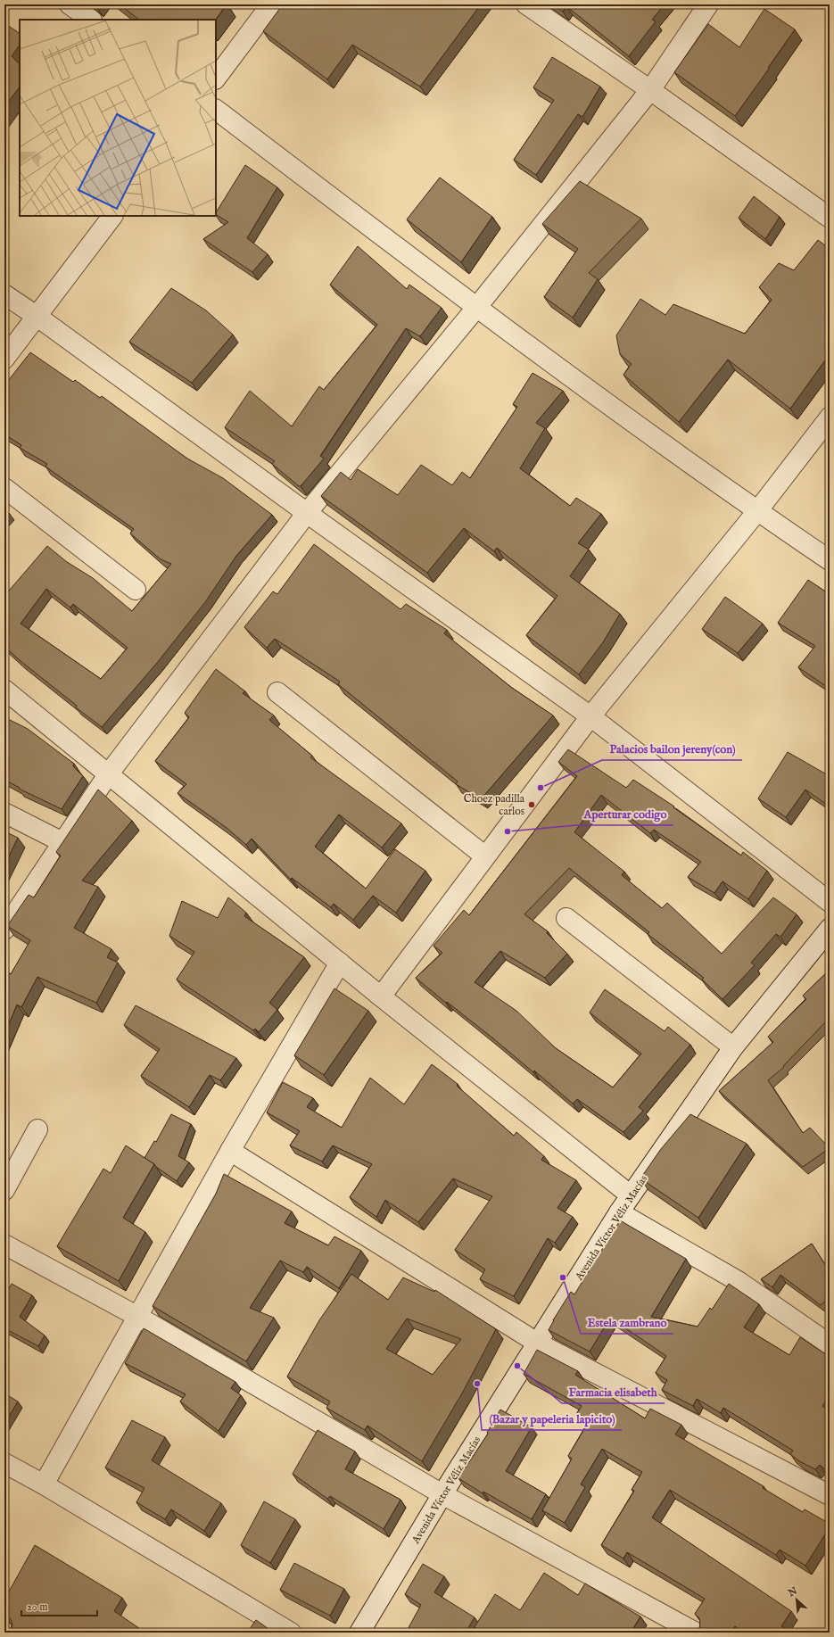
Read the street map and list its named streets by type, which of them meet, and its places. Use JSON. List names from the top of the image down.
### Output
{
  "streets": {
    "street": ["Avenida Víctor Véliz Macías"]
  },
  "places": [
    "Palacios bailon jereny(con)",
    "Choez padilla carlos",
    "Aperturar codigo",
    "Estela zambrano",
    "Farmacia elisabeth",
    "(Bazar y papeleria lapicito)"
  ],
  "scale_bar": "20 m",
  "north": "top left"
}
